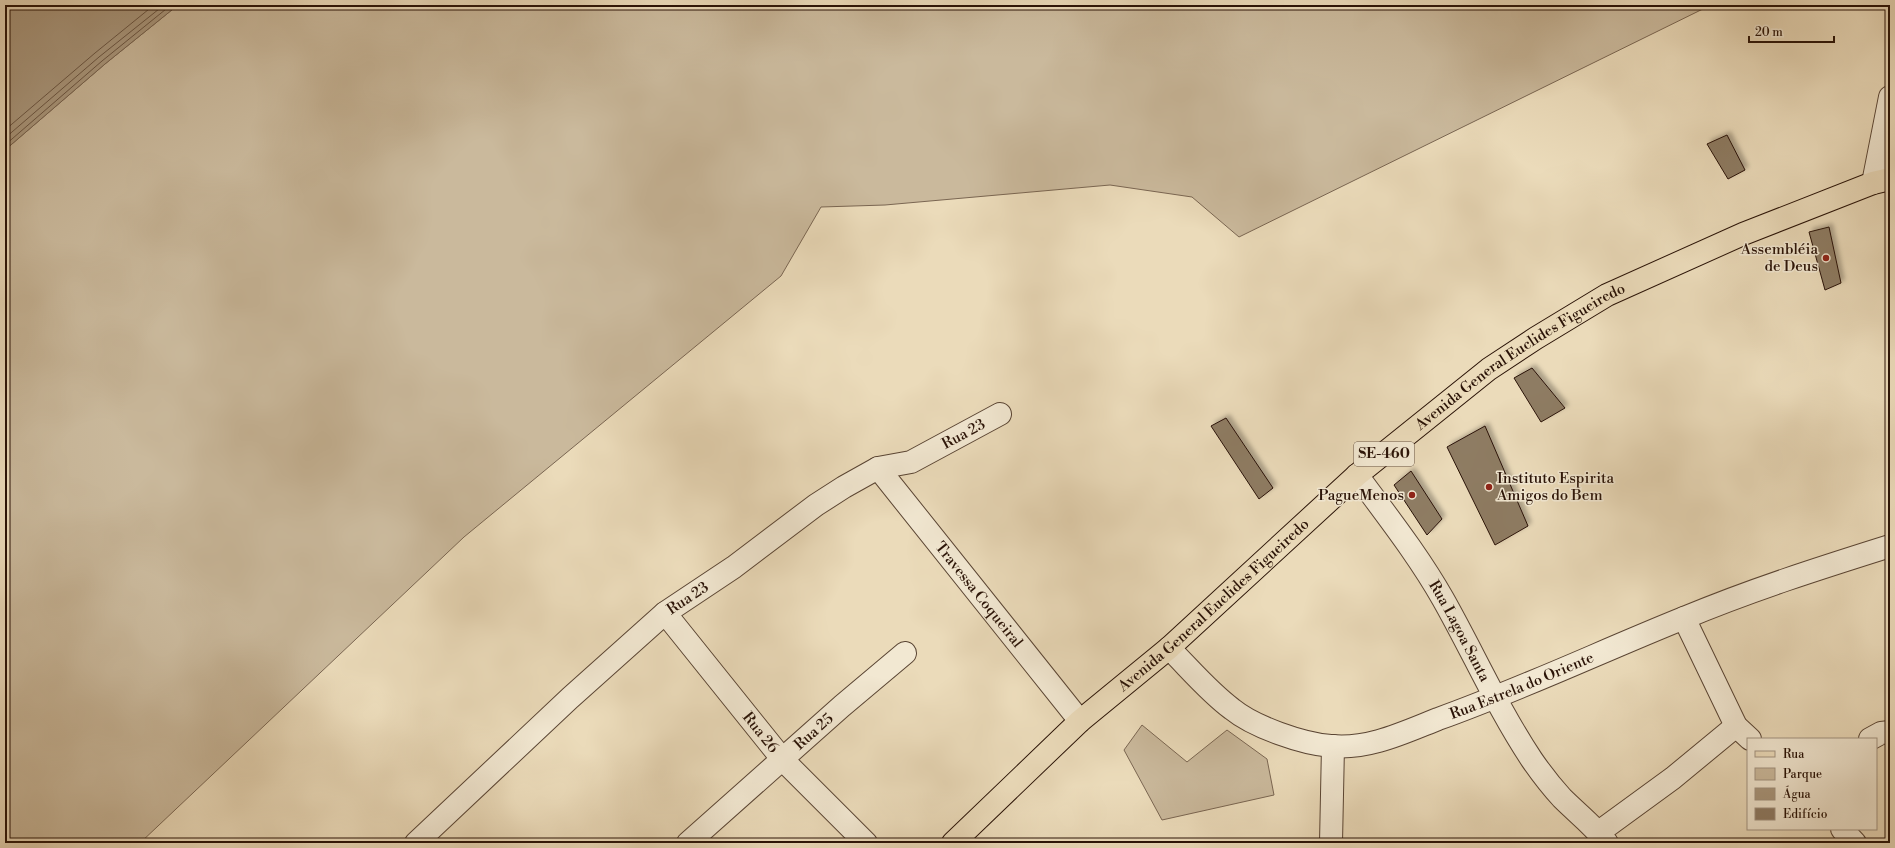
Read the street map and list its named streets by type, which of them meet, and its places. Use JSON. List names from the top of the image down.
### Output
{
  "streets": {
    "main road": ["Avenida General Euclides Figueiredo", "SE-460"],
    "street": [
      "Rua 23",
      "Travessa Coqueiral",
      "Rua Lagoa Santa",
      "Rua Estrela do Oriente",
      "Rua 25",
      "Rua 26"
    ]
  },
  "crossings": [
    ["Avenida General Euclides Figueiredo", "Travessa Coqueiral"],
    ["Avenida General Euclides Figueiredo", "Rua Lagoa Santa"],
    ["Avenida General Euclides Figueiredo", "Rua Estrela do Oriente"],
    ["Rua 23", "Travessa Coqueiral"],
    ["Rua 23", "Rua 26"],
    ["Rua Lagoa Santa", "Rua Estrela do Oriente"],
    ["Rua 25", "Rua 26"]
  ],
  "places": ["Assembléia de Deus", "Instituto Espirita Amigos do Bem", "PagueMenos"],
  "legend": [
    "Rua",
    "Parque",
    "Água",
    "Edifício"
  ],
  "scale_bar": "20 m"
}
